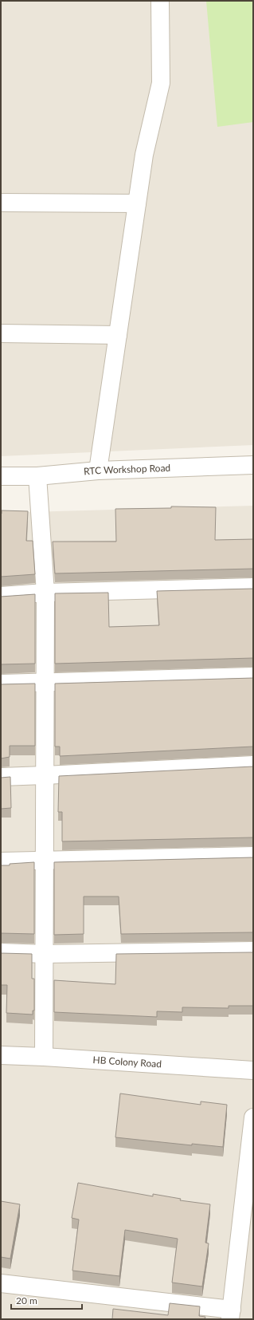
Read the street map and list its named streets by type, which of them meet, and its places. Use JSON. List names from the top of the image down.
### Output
{
  "streets": {
    "street": ["RTC Workshop Road", "HB Colony Road"]
  },
  "scale_bar": "20 m"
}
